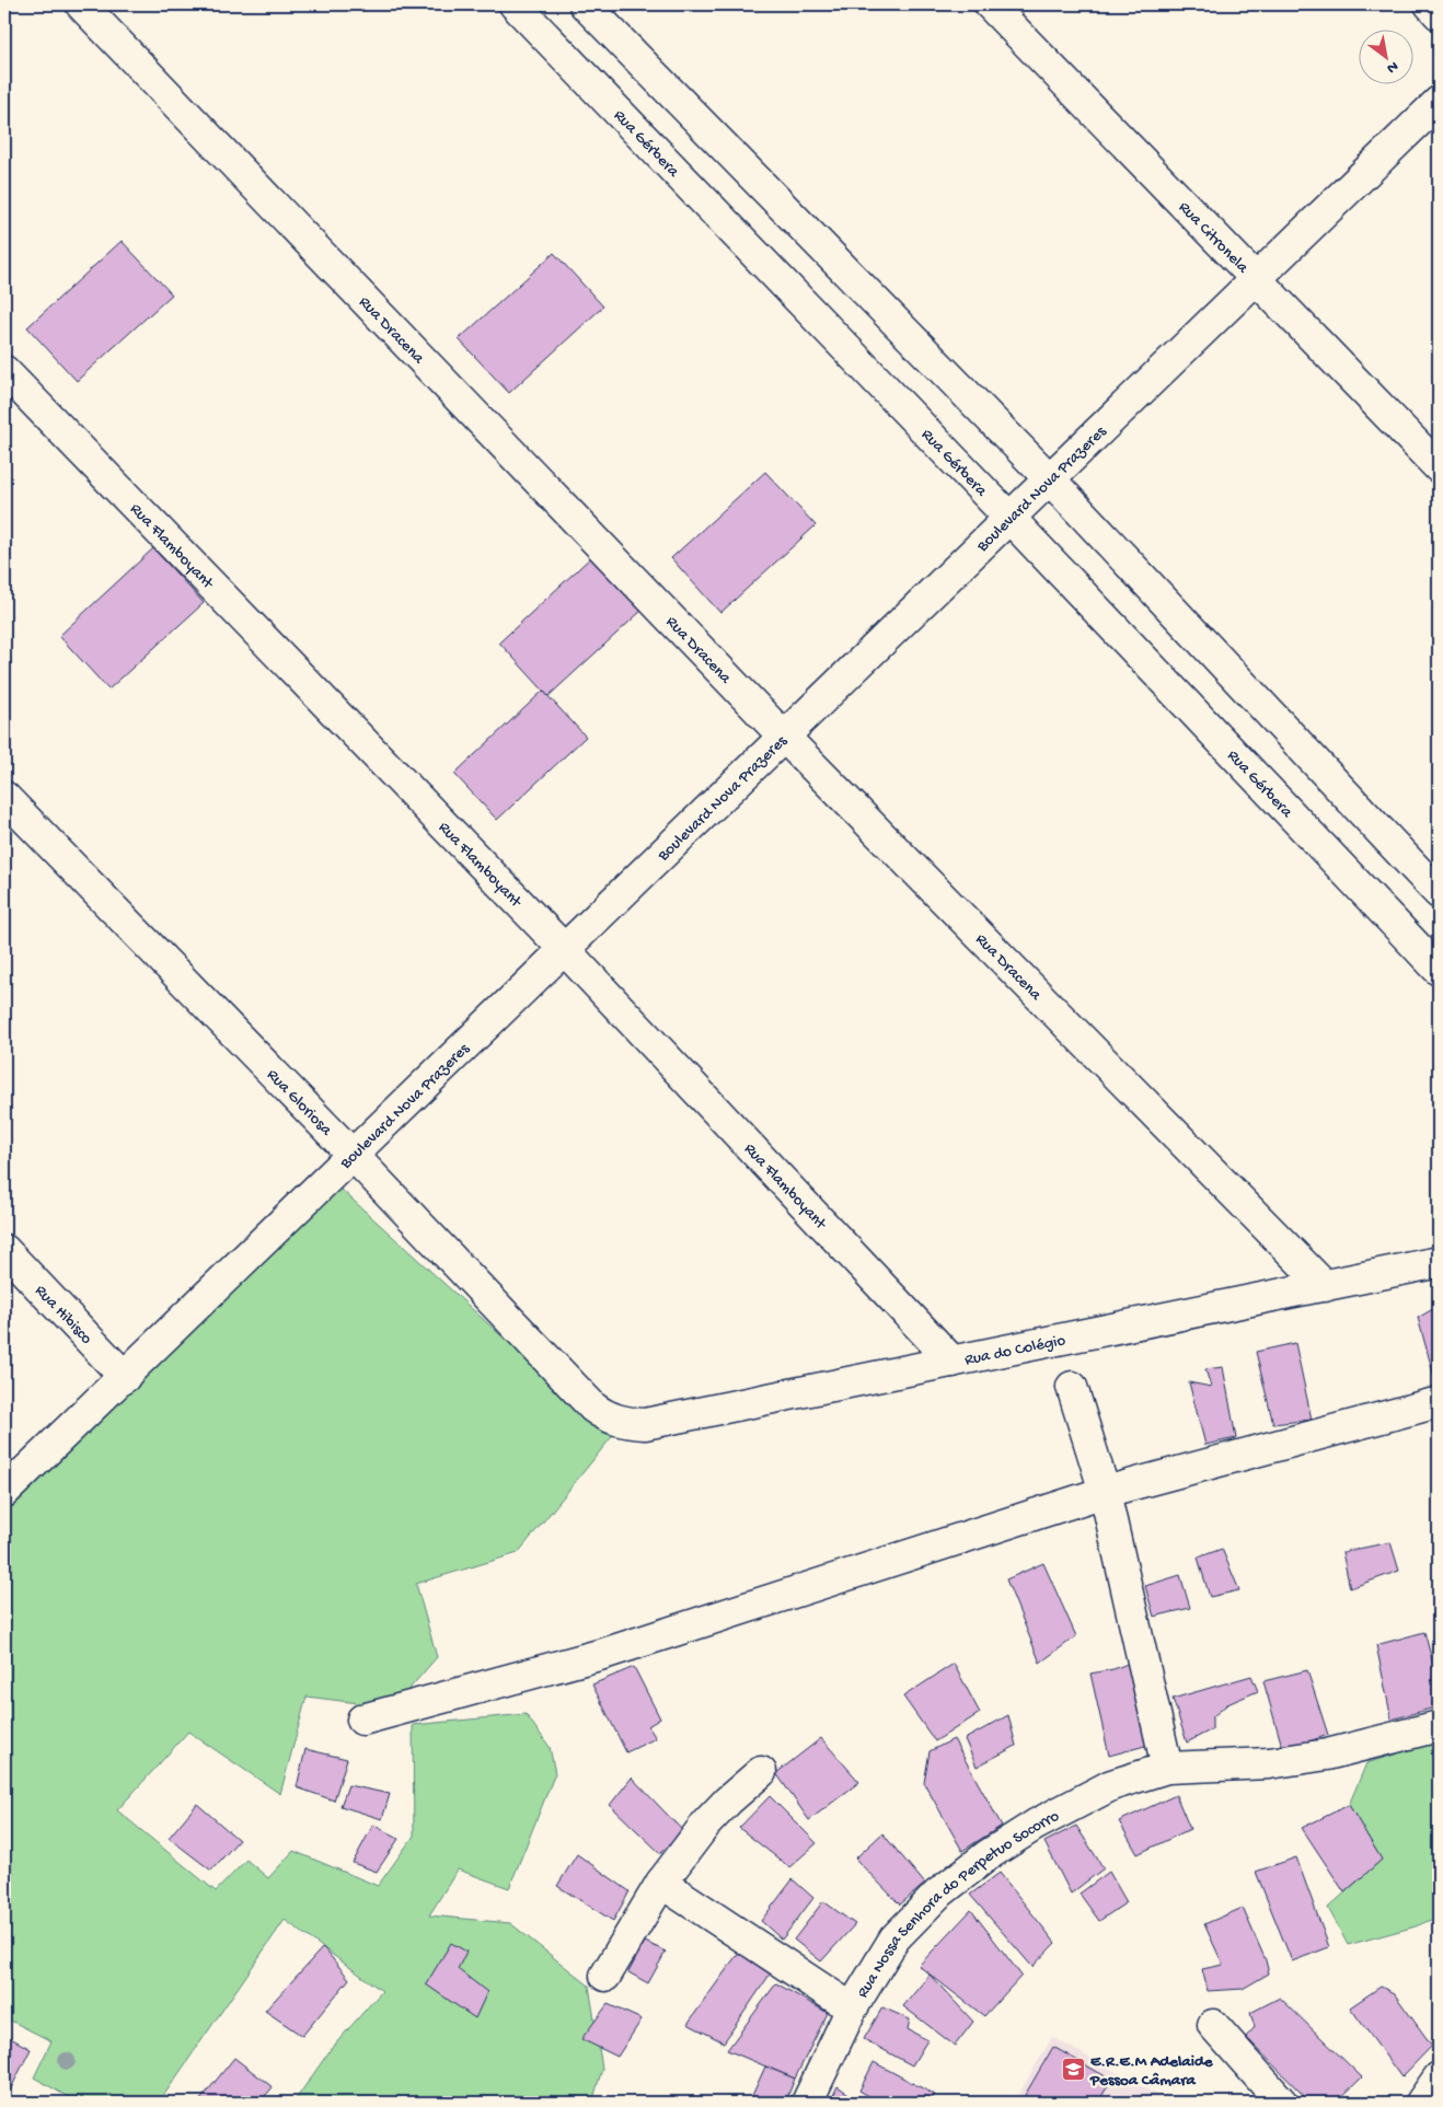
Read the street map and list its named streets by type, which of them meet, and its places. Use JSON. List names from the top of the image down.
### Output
{
  "streets": {
    "street": [
      "Rua Gérbera",
      "Rua Citronela",
      "Rua Dracena",
      "Boulevard Nova Prazeres",
      "Rua Flamboyant",
      "Rua Gloriosa",
      "Rua Hibisco",
      "Rua do Colégio",
      "Rua Nossa Senhora do Perpetuo Socorro"
    ]
  },
  "crossings": [
    ["Rua Gérbera", "Boulevard Nova Prazeres"],
    ["Rua Citronela", "Boulevard Nova Prazeres"],
    ["Rua Dracena", "Boulevard Nova Prazeres"],
    ["Rua Dracena", "Rua do Colégio"],
    ["Boulevard Nova Prazeres", "Rua Flamboyant"],
    ["Boulevard Nova Prazeres", "Rua Gloriosa"],
    ["Boulevard Nova Prazeres", "Rua Hibisco"],
    ["Rua Flamboyant", "Rua do Colégio"],
    ["Rua Gloriosa", "Rua do Colégio"]
  ],
  "places": {
    "school or university": ["E.R.E.M Adelaide Pessoa Câmara"]
  },
  "north": "bottom right"
}
